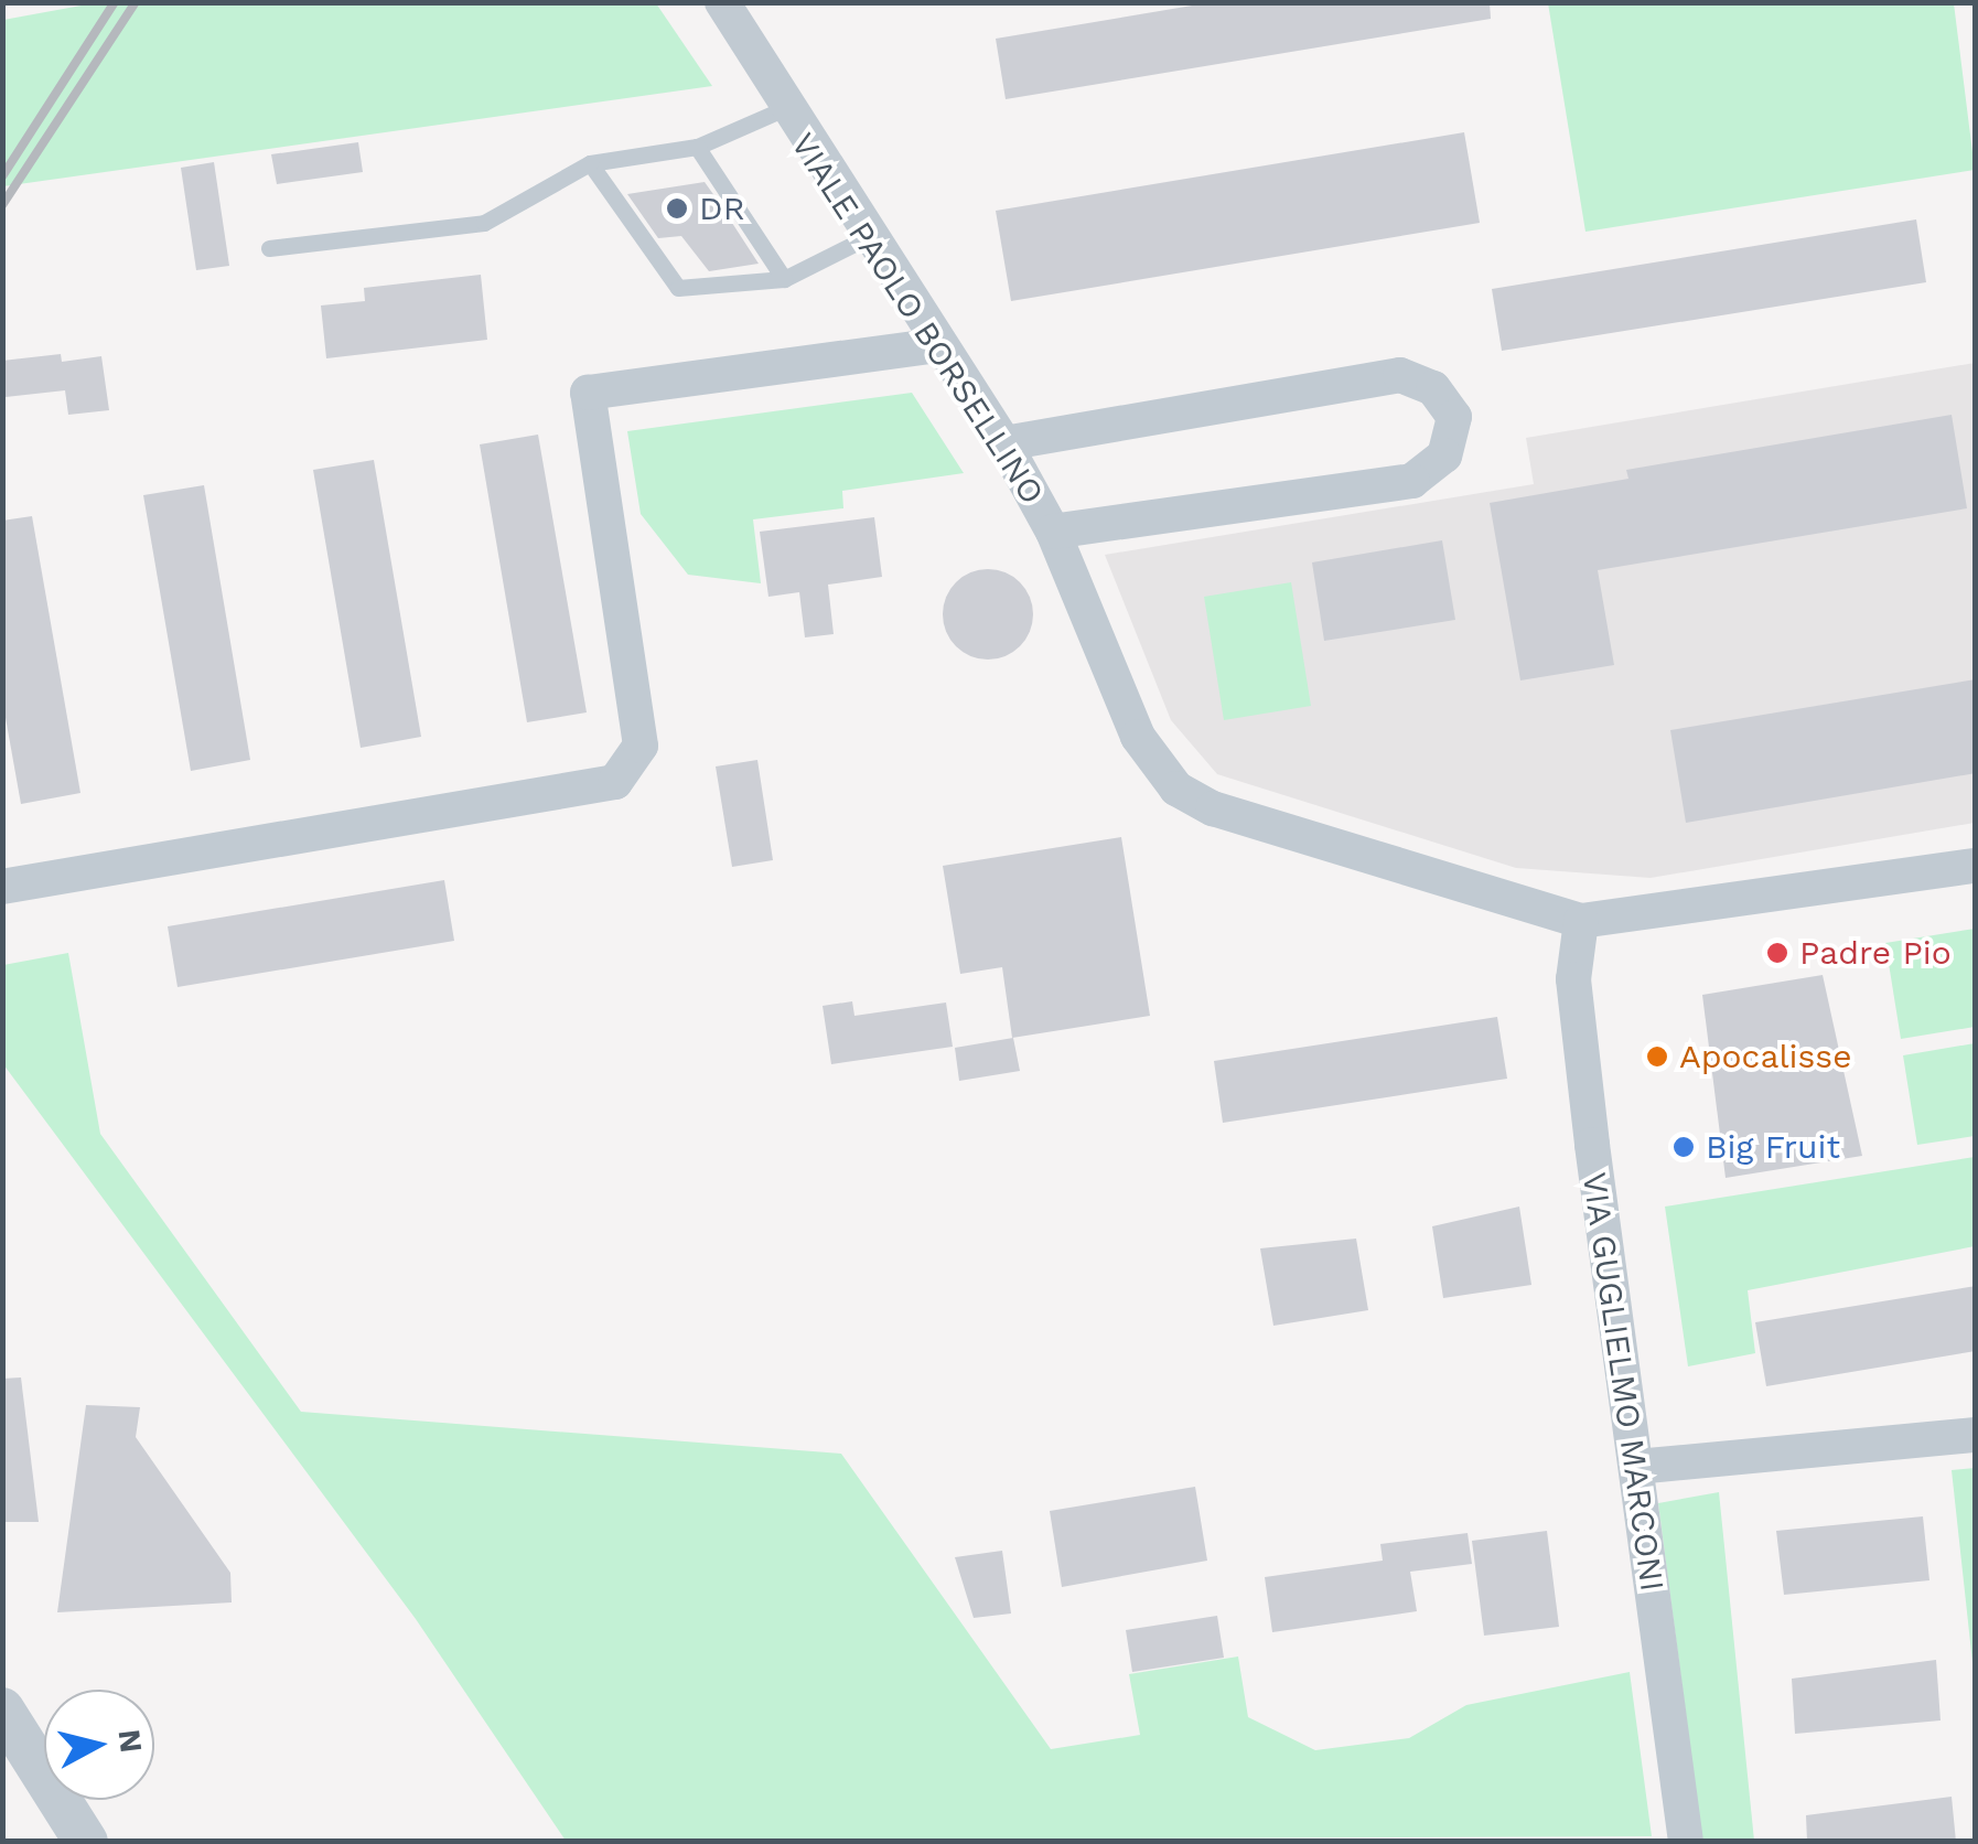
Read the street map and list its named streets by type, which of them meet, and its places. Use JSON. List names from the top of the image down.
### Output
{
  "streets": {
    "street": ["VIALE PAOLO BORSELLINO", "VIA GUGLIELMO MARCONI"]
  },
  "crossings": [
    ["VIALE PAOLO BORSELLINO", "VIA GUGLIELMO MARCONI"]
  ],
  "places": [
    "DR",
    "Padre Pio",
    "Apocalisse",
    "Big Fruit"
  ],
  "north": "right"
}
